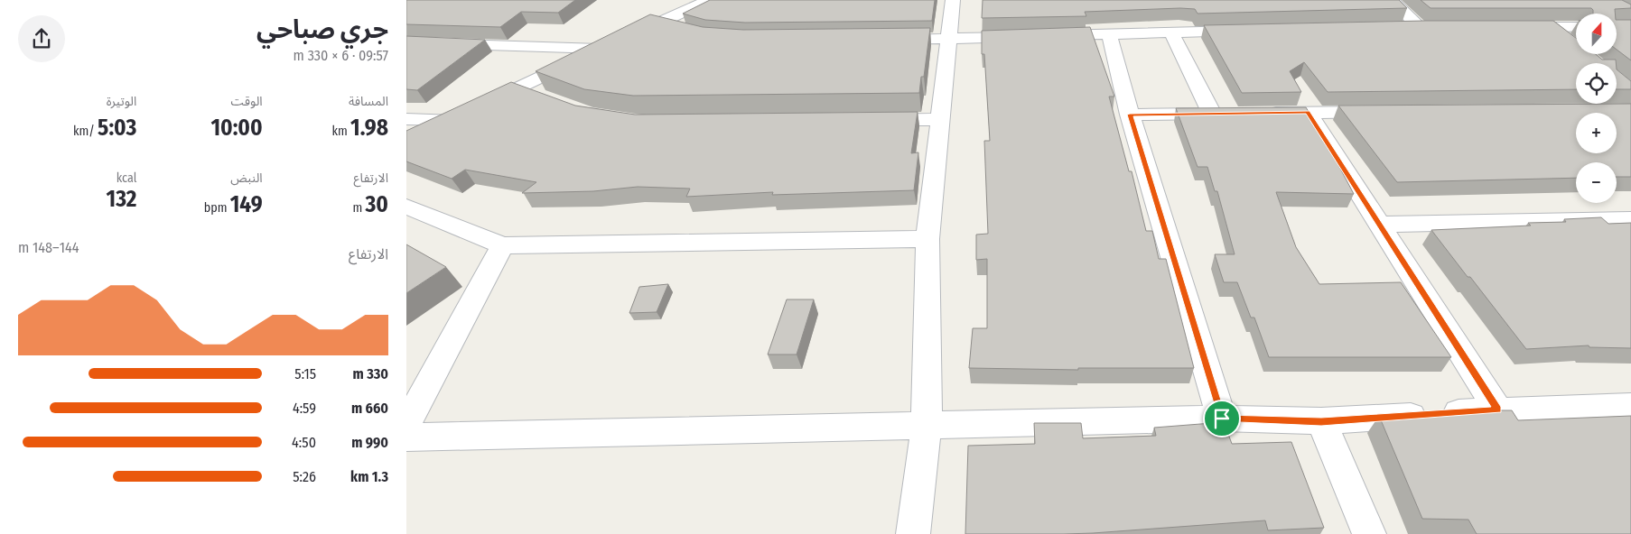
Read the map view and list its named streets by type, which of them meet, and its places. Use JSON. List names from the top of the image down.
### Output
{
  "north": "top",
  "page": {
    "heading": ["جري صباحي", "09:57 · 6 × 330 m"],
    "map_buttons": ["+", "−"],
    "stats": [
      ["المسافة", "1.98 km"],
      ["الوقت", "10:00"],
      ["الوتيرة", "5:03 /km"],
      ["الارتفاع", "30 m"],
      ["النبض", "149 bpm"],
      ["kcal", "132"]
    ],
    "chart": ["الارتفاع", "144–148 m"],
    "list": [
      {
        "name": "330 m",
        "note": "5:15"
      },
      {
        "name": "660 m",
        "note": "4:59"
      },
      {
        "name": "990 m",
        "note": "4:50"
      },
      {
        "name": "1.3 km",
        "note": "5:26"
      }
    ]
  }
}
